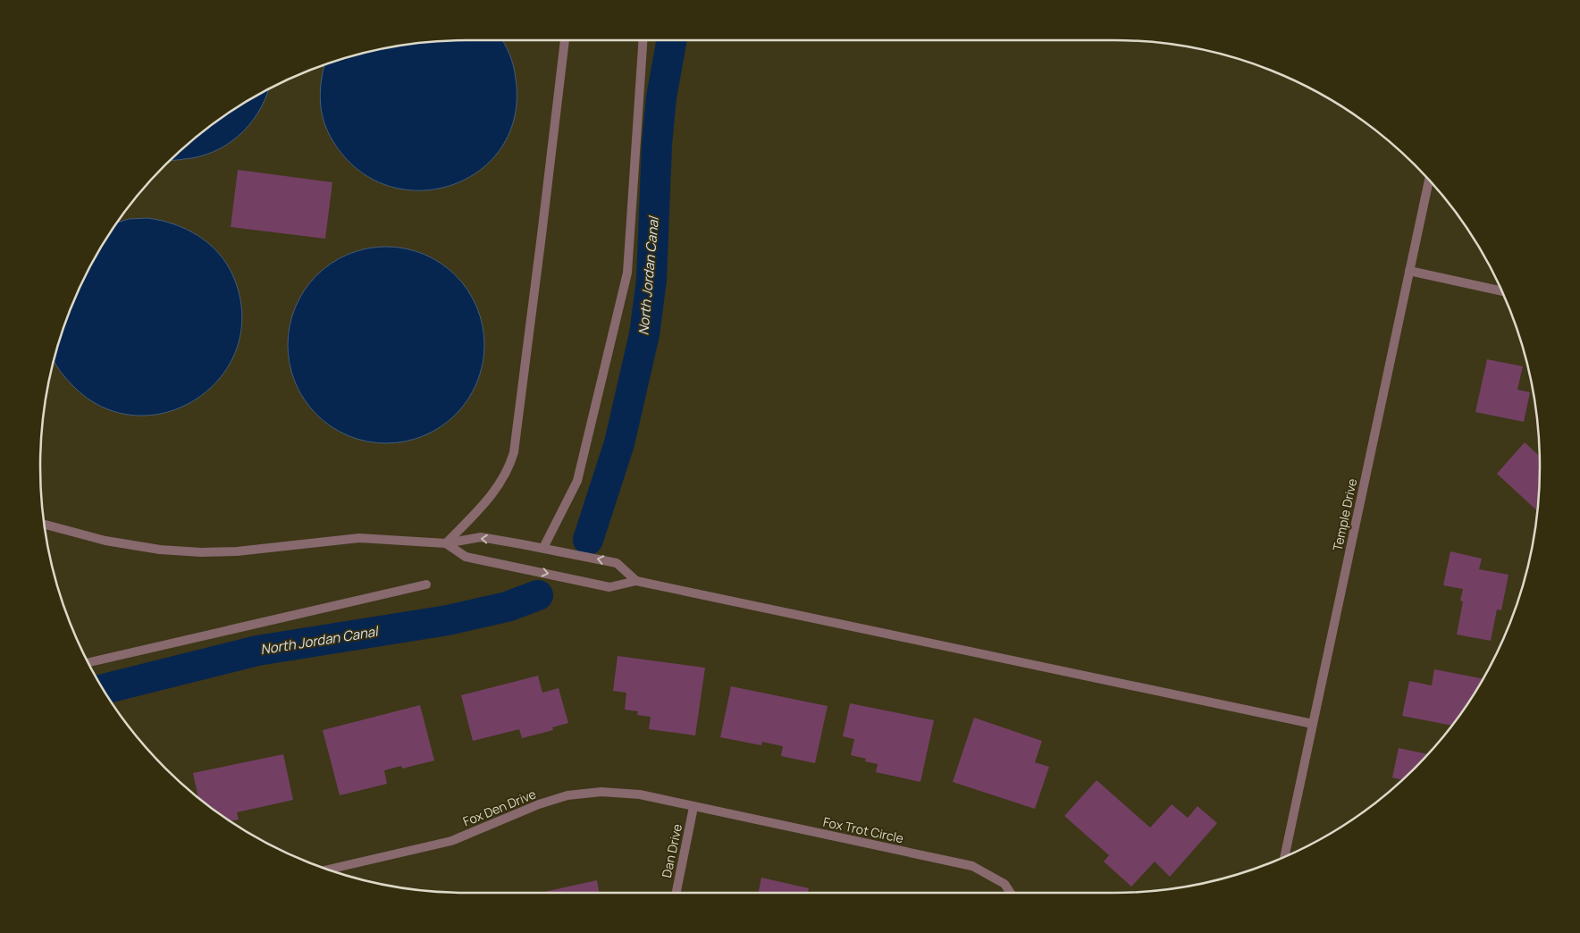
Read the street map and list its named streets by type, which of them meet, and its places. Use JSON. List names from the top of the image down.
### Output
{
  "streets": {
    "street": [
      "Temple Drive",
      "Fox Den Drive",
      "Fox Trot Circle",
      "Dan Drive"
    ]
  },
  "crossings": [
    ["Fox Den Drive", "Fox Trot Circle"],
    ["Fox Den Drive", "Dan Drive"],
    ["Fox Trot Circle", "Dan Drive"]
  ],
  "water": ["North Jordan Canal"]
}
